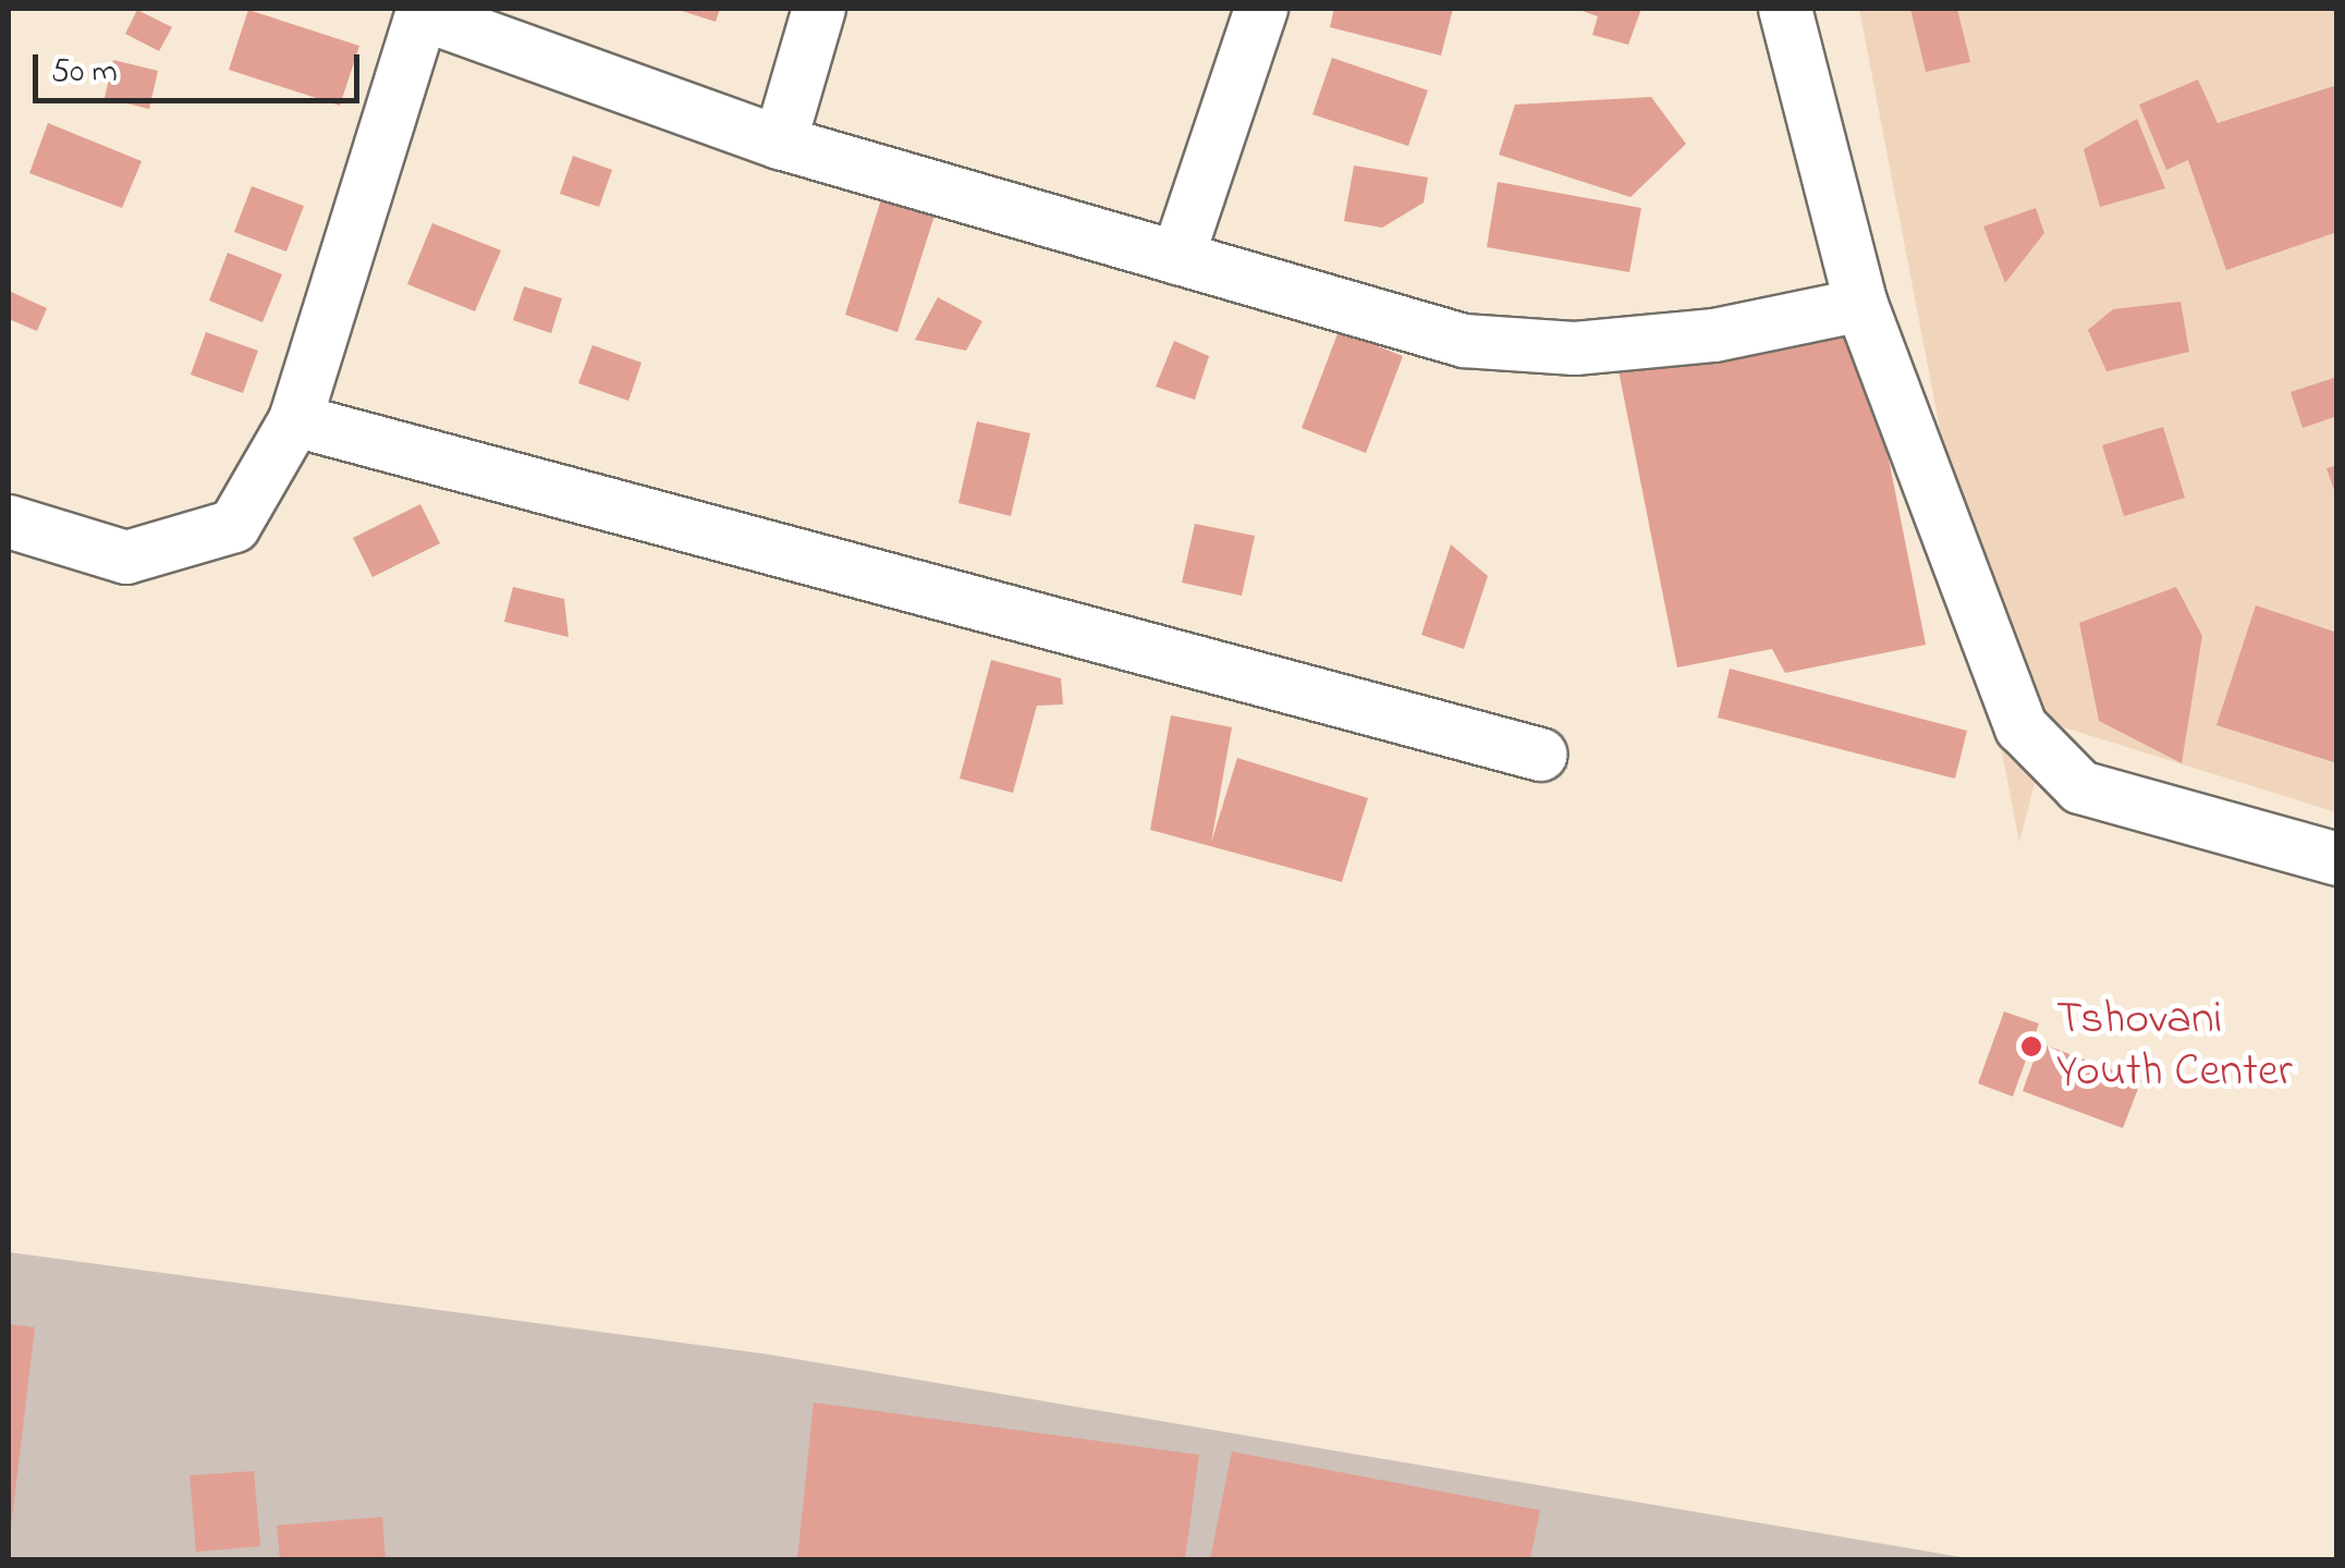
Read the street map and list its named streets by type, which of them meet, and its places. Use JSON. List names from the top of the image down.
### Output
{
  "places": ["Tshovani Youth Center"],
  "scale_bar": "50 m"
}
